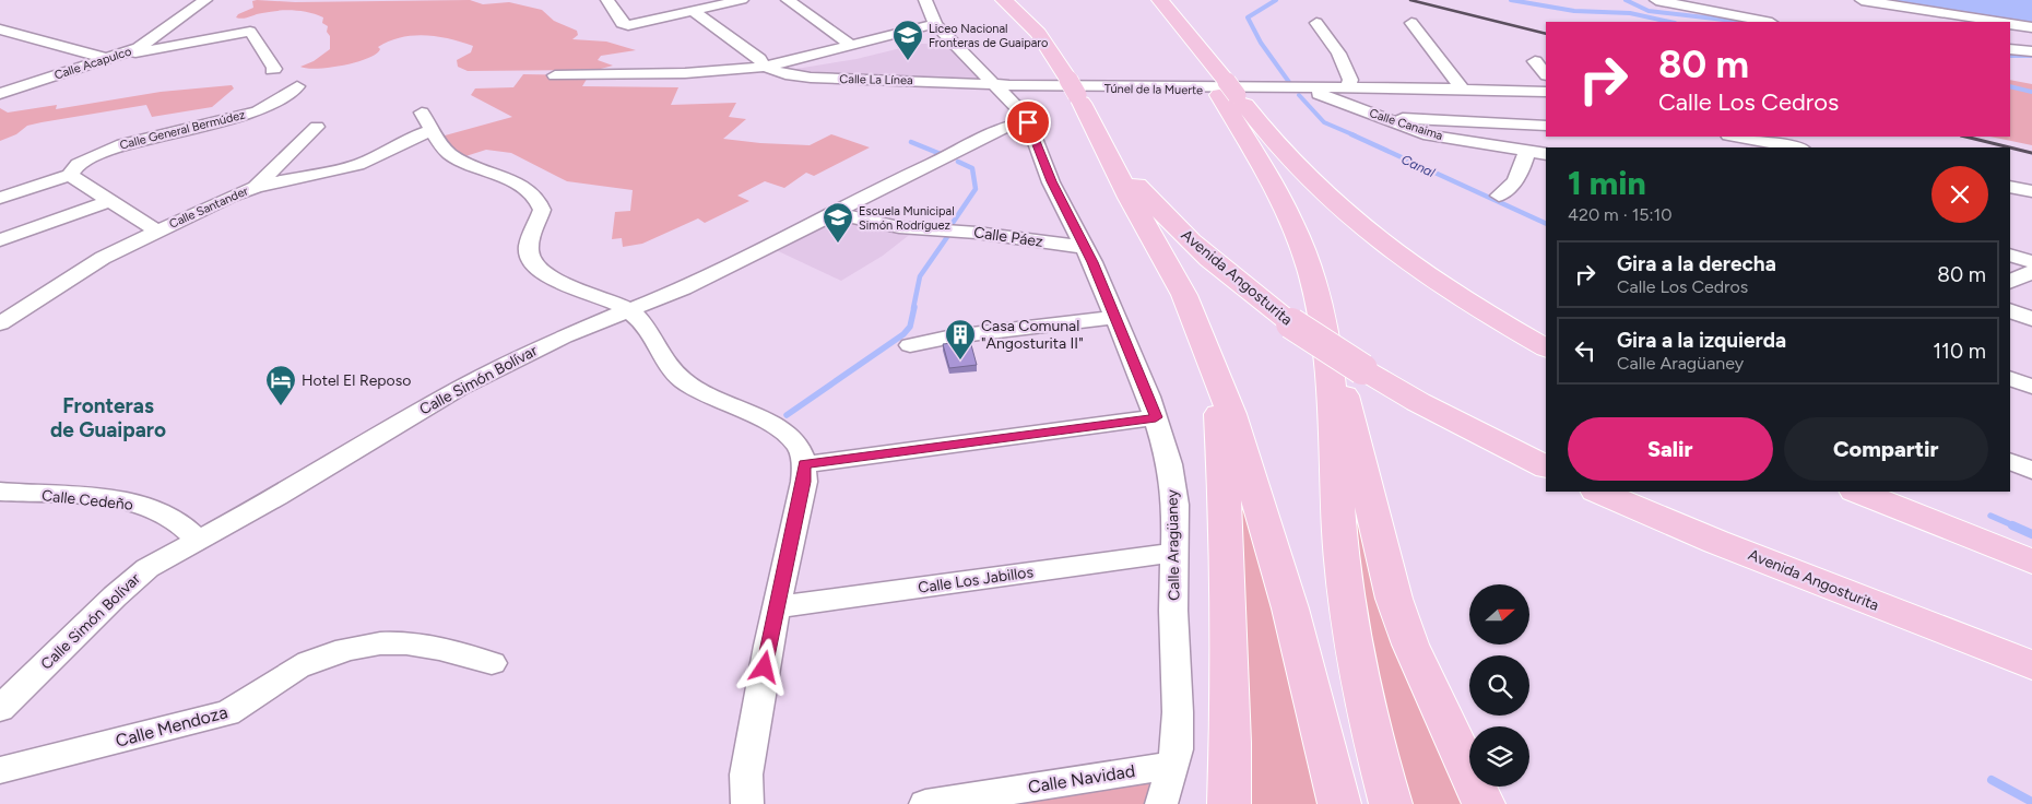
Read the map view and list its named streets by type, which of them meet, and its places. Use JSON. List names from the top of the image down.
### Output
{
  "streets": {
    "highway": ["Avenida Angosturita"],
    "street": [
      "Calle Acapulco",
      "Calle La Línea",
      "Túnel de la Muerte",
      "Calle Canaima",
      "Calle General Bermúdez",
      "Calle Santander",
      "Calle Páez",
      "Calle Simón Bolívar",
      "Calle Cedeño",
      "Calle Aragüaney",
      "Calle Los Jabillos",
      "Calle Mendoza",
      "Calle Navidad"
    ]
  },
  "crossings": [
    ["Calle La Línea", "Túnel de la Muerte"],
    ["Calle La Línea", "Calle Aragüaney"],
    ["Túnel de la Muerte", "Calle Canaima"],
    ["Túnel de la Muerte", "Calle Aragüaney"],
    ["Calle Santander", "Calle Simón Bolívar"],
    ["Calle Páez", "Calle Simón Bolívar"],
    ["Calle Páez", "Calle Aragüaney"],
    ["Calle Simón Bolívar", "Calle Cedeño"],
    ["Calle Simón Bolívar", "Calle Aragüaney"],
    ["Calle Aragüaney", "Calle Los Jabillos"],
    ["Calle Aragüaney", "Calle Navidad"]
  ],
  "districts": ["Fronteras de Guaiparo"],
  "water": ["Canal"],
  "places": {
    "school or university": ["Liceo Nacional Fronteras de Guaiparo", "Escuela Municipal Simón Rodríguez"],
    "building": ["Casa Comunal \"Angosturita II\""],
    "hotel": ["Hotel El Reposo"]
  },
  "north": "right",
  "page": {
    "turn": ["80 m", "Calle Los Cedros"],
    "heading": ["1 min", "420 m · 15:10"],
    "list": [
      {
        "name": "Gira a la derecha",
        "note": "Calle Los Cedros",
        "value": "80 m"
      },
      {
        "name": "Gira a la izquierda",
        "note": "Calle Aragüaney",
        "value": "110 m"
      }
    ],
    "buttons": ["Salir", "Compartir"]
  }
}
